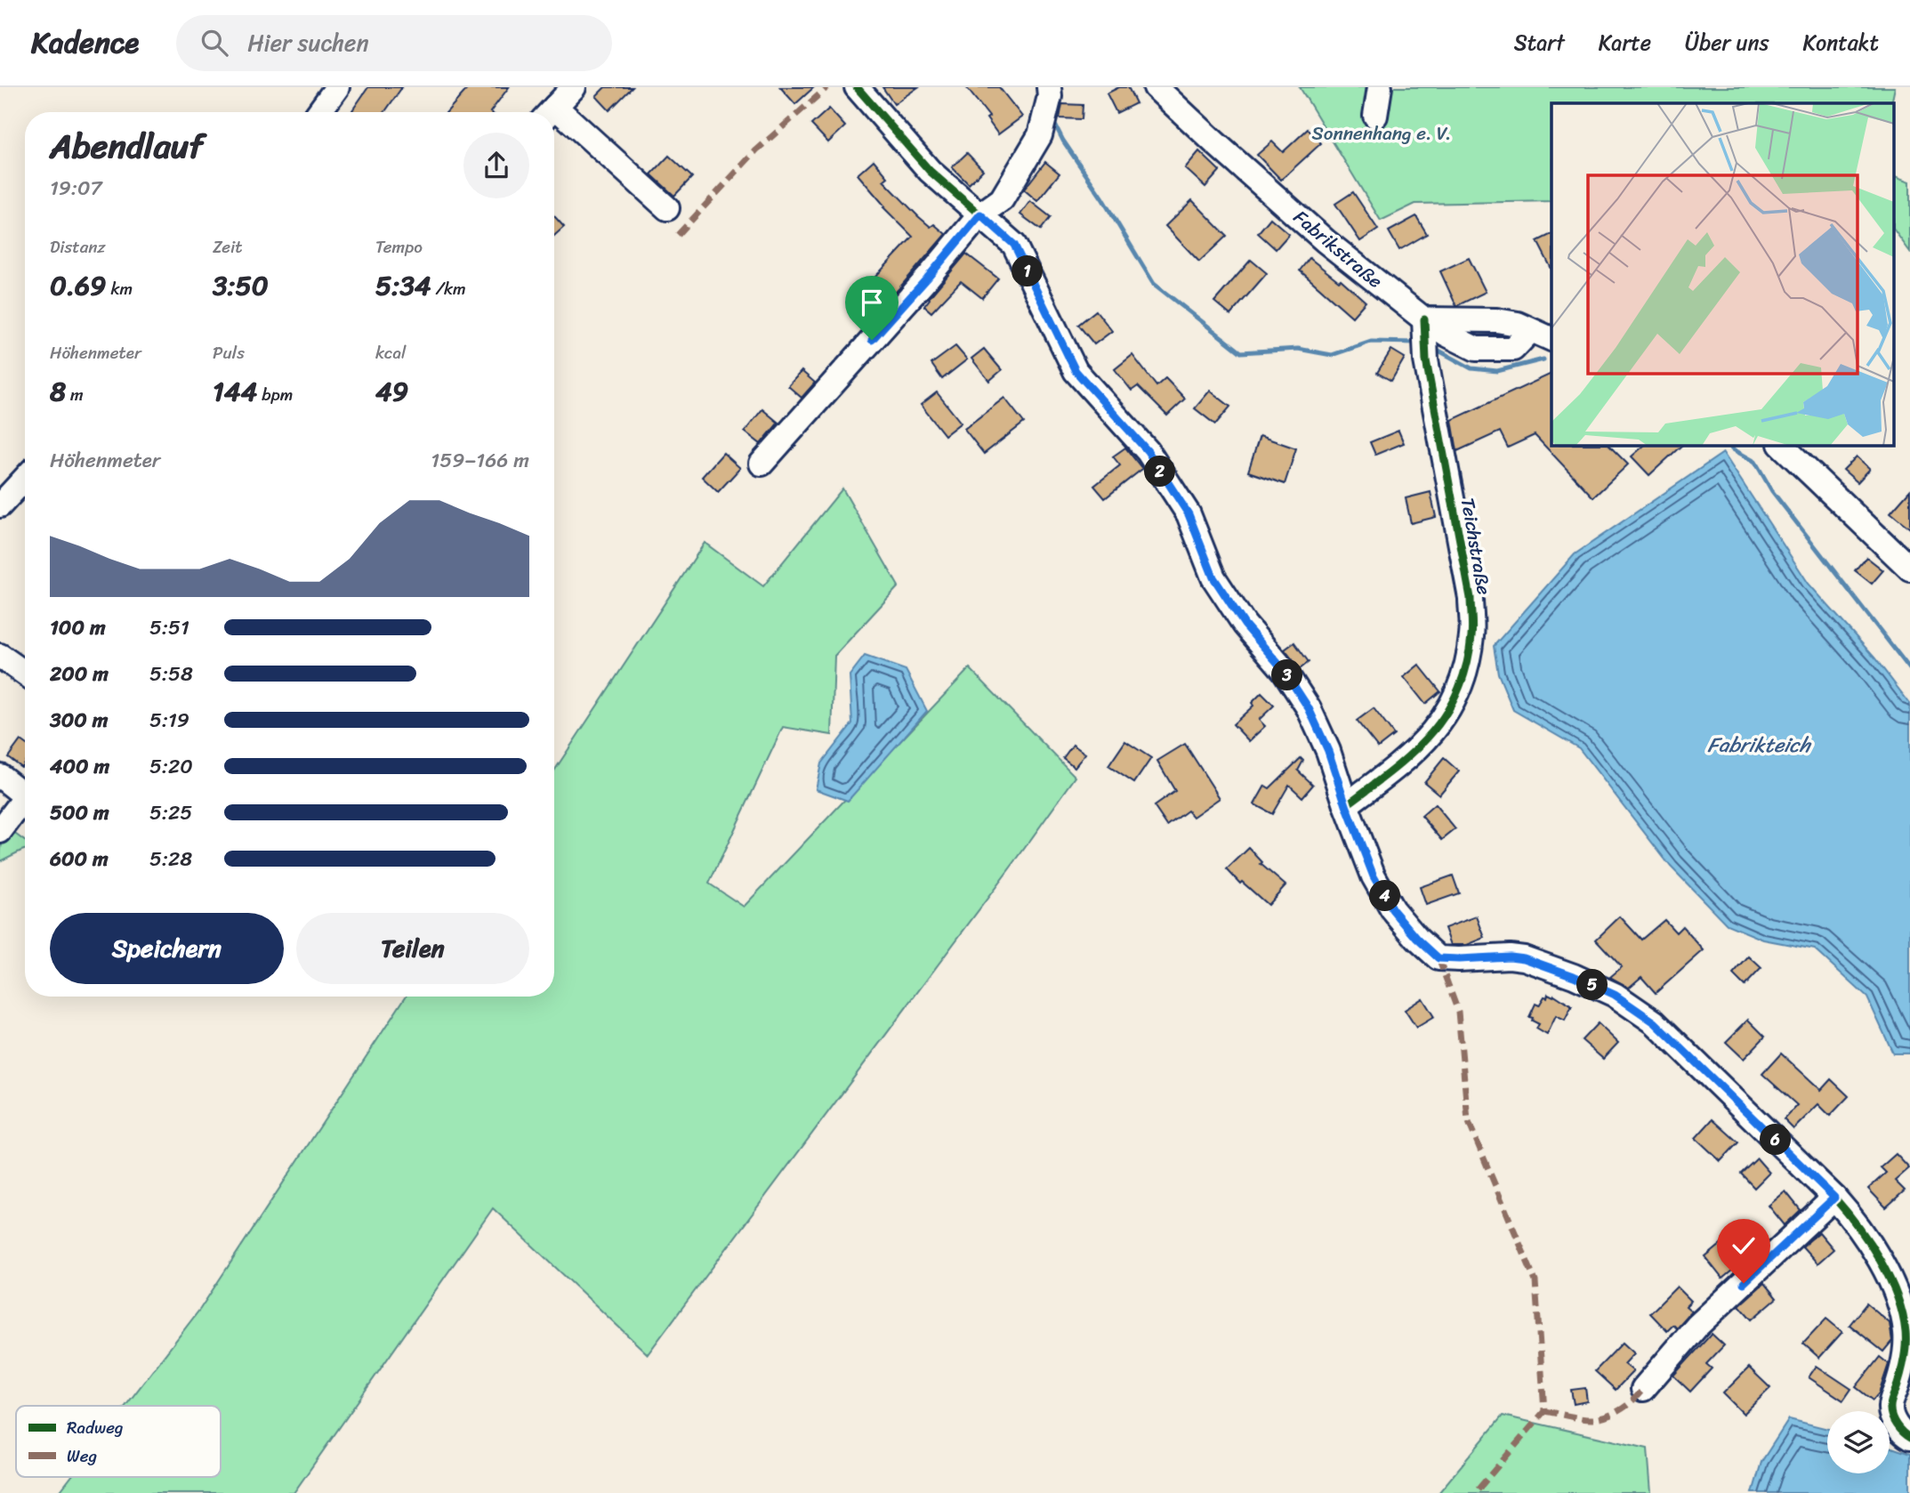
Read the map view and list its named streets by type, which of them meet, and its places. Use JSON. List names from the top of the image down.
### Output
{
  "streets": {
    "street": ["Fabrikstraße", "Teichstraße"]
  },
  "crossings": [
    ["Fabrikstraße", "Teichstraße"]
  ],
  "water": ["Fabrikteich"],
  "parks": ["Sonnenhang e. V."],
  "legend": ["Radweg", "Weg"],
  "page": {
    "header": "Kadence",
    "search": "Hier suchen",
    "nav": [
      "Start",
      "Karte",
      "Über uns",
      "Kontakt"
    ],
    "heading": ["Abendlauf", "19:07"],
    "stats": [
      ["Distanz", "0.69 km"],
      ["Zeit", "3:50"],
      ["Tempo", "5:34 /km"],
      ["Höhenmeter", "8 m"],
      ["Puls", "144 bpm"],
      ["kcal", "49"]
    ],
    "pins": [
      "1",
      "2",
      "3",
      "4",
      "5",
      "6"
    ],
    "chart": ["Höhenmeter", "159–166 m"],
    "list": [
      {
        "name": "100 m",
        "note": "5:51"
      },
      {
        "name": "200 m",
        "note": "5:58"
      },
      {
        "name": "300 m",
        "note": "5:19"
      },
      {
        "name": "400 m",
        "note": "5:20"
      },
      {
        "name": "500 m",
        "note": "5:25"
      },
      {
        "name": "600 m",
        "note": "5:28"
      }
    ],
    "buttons": ["Speichern", "Teilen"]
  }
}
